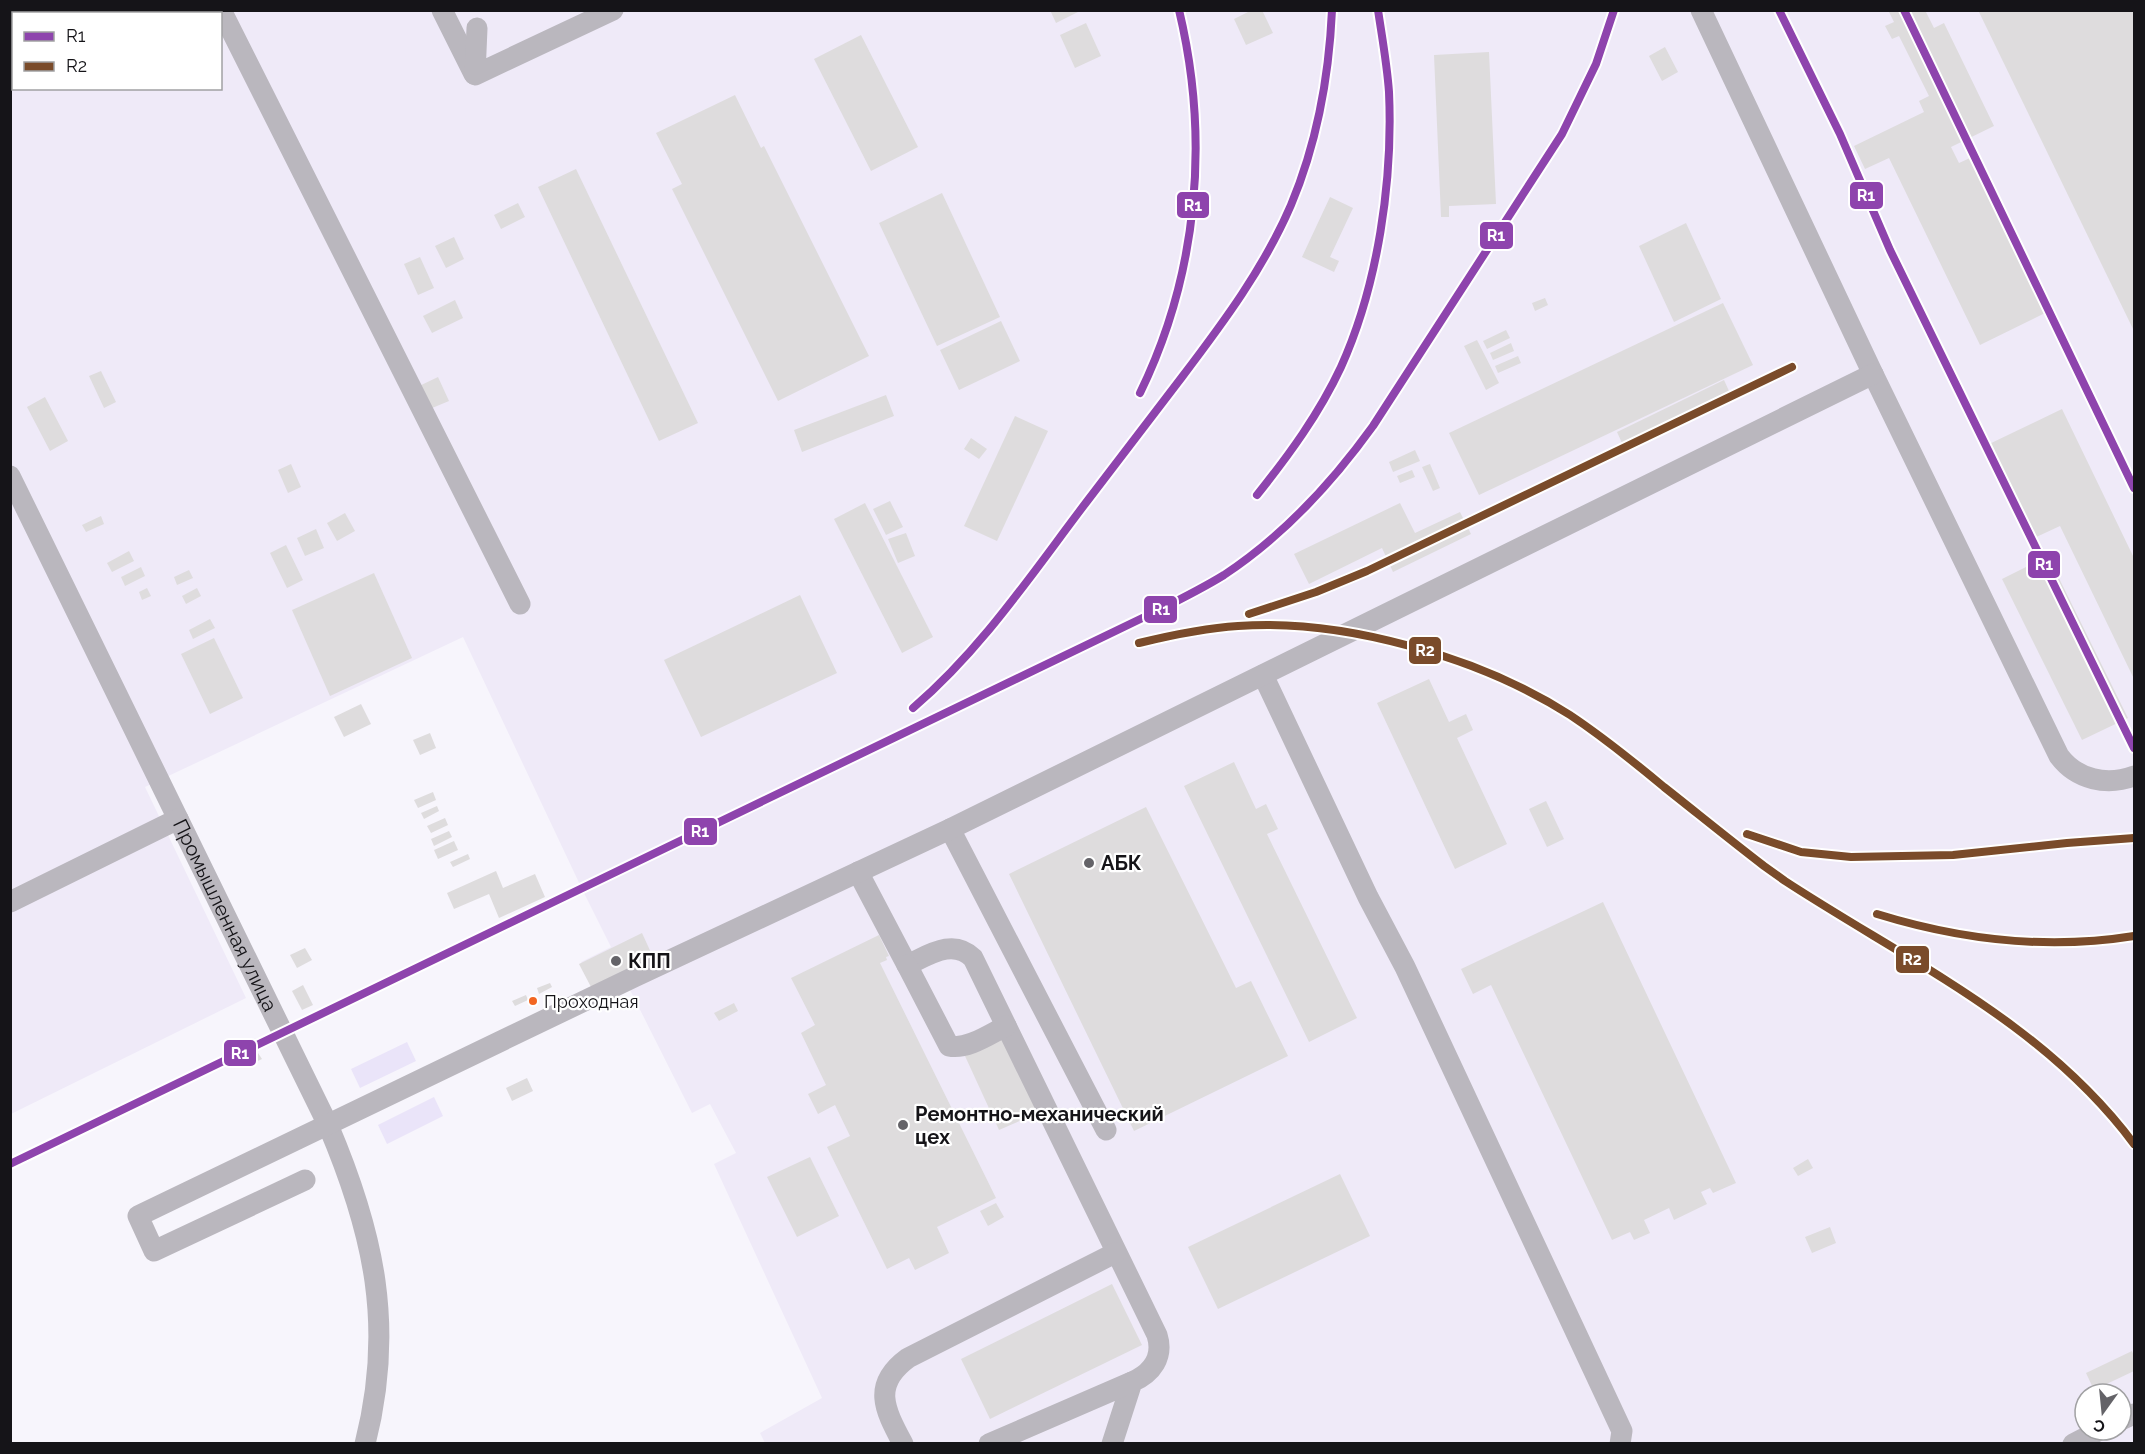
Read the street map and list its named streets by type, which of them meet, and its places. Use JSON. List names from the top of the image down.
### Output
{
  "streets": {
    "street": ["Промышленная улица"]
  },
  "places": [
    "АБК",
    "КПП",
    "Проходная",
    "Ремонтно-механический цех"
  ],
  "lines": ["transit line R1", "transit line R2"],
  "legend": ["R1", "R2"],
  "north": "bottom"
}
